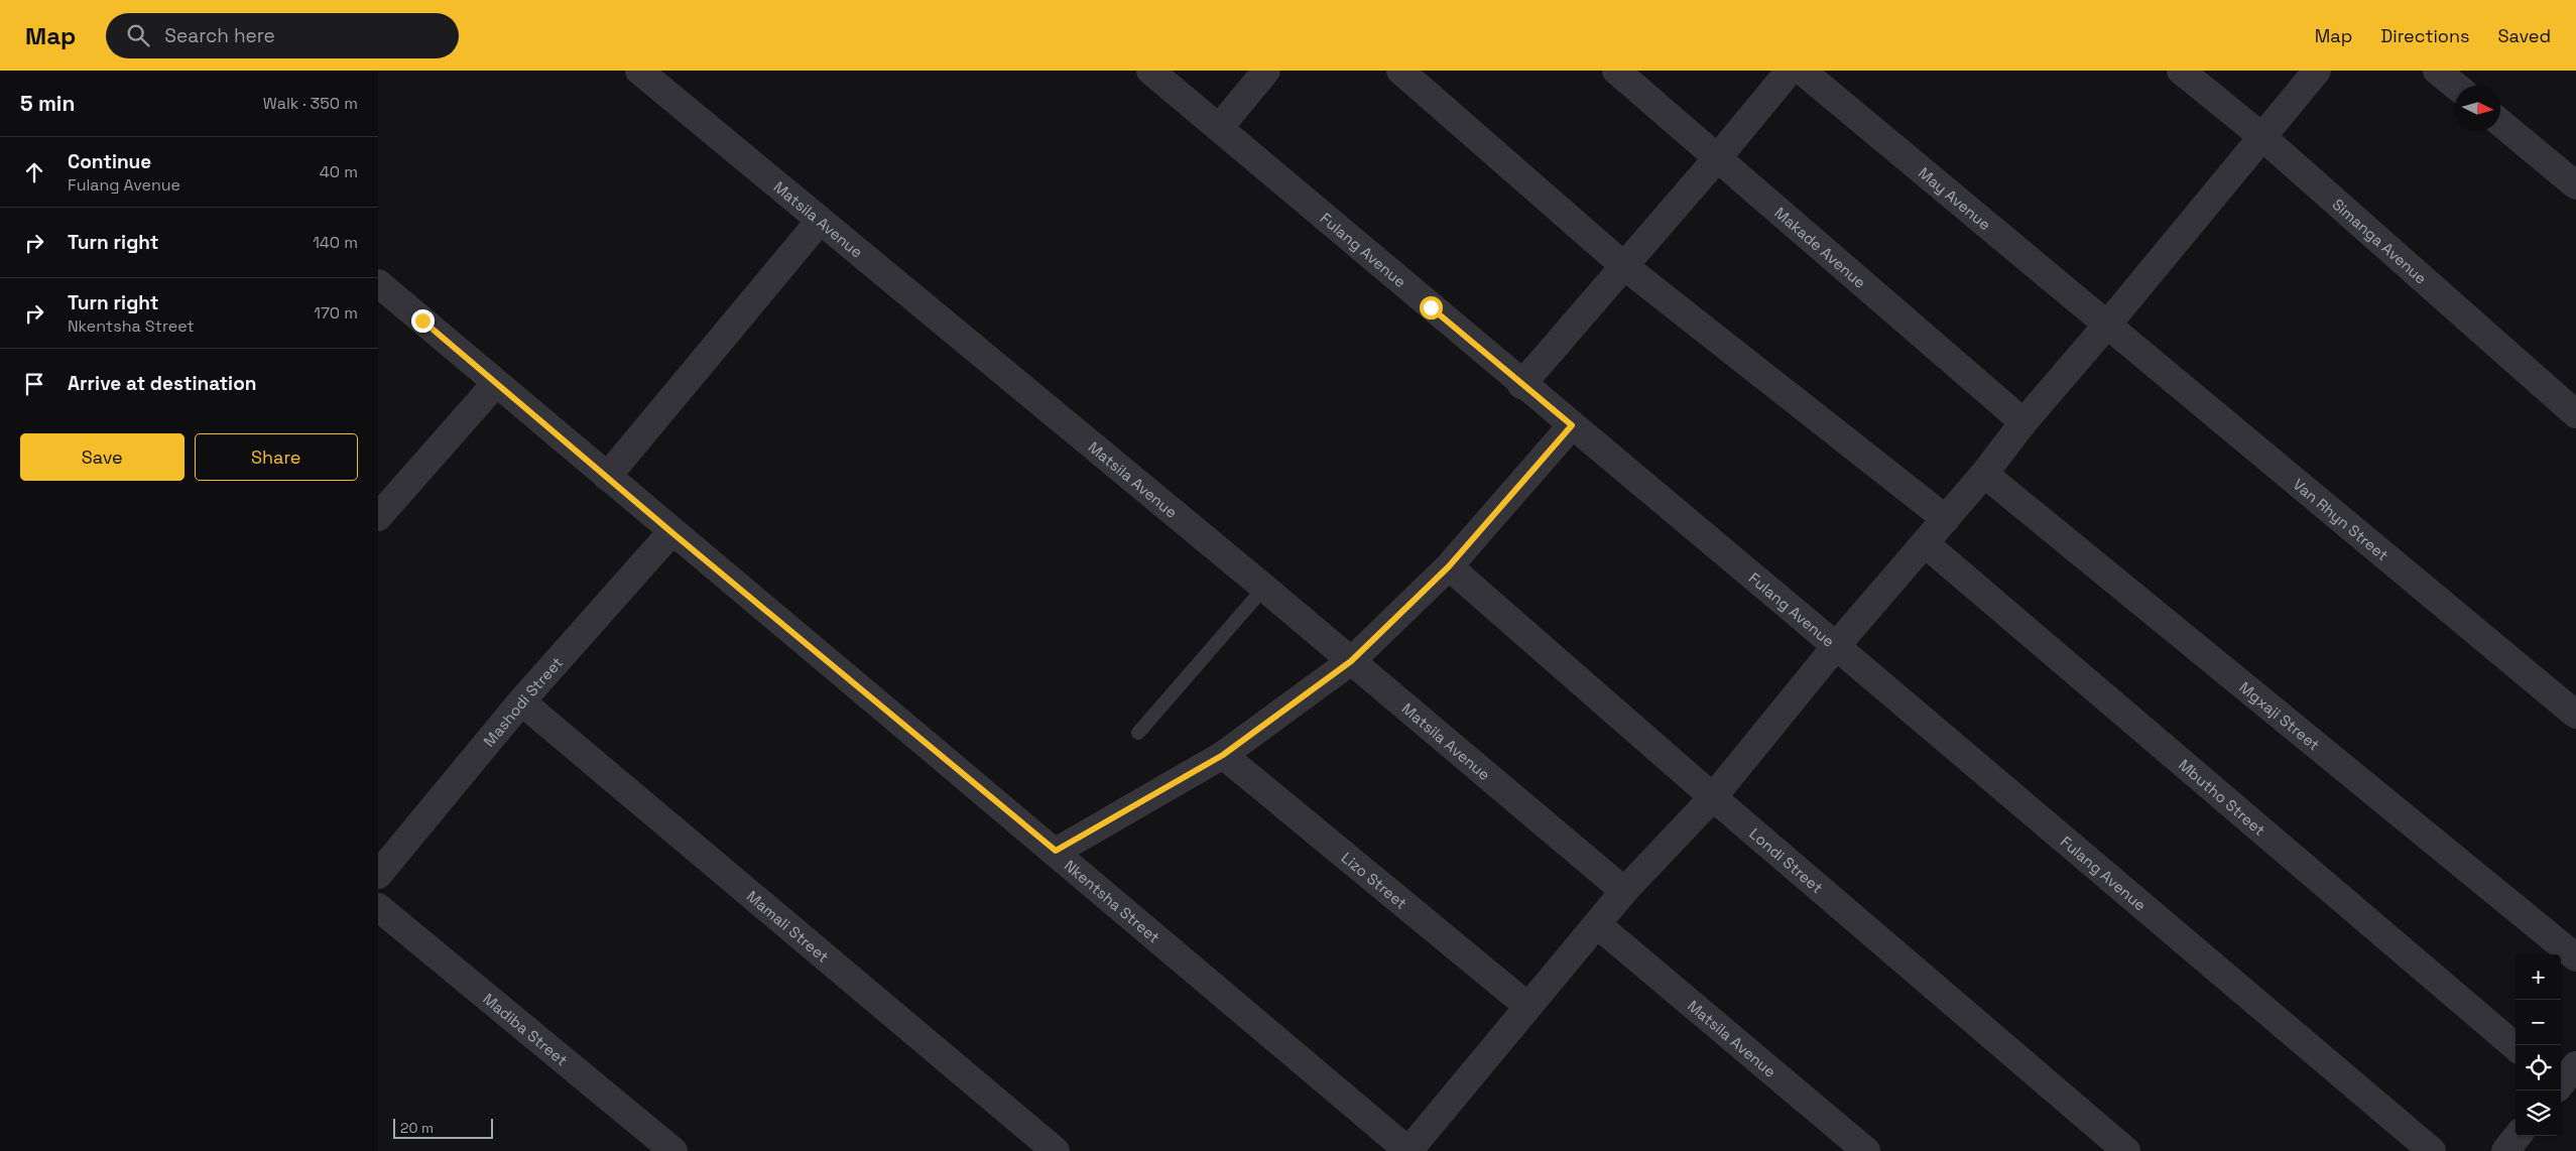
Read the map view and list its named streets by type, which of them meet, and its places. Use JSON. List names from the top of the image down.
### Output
{
  "streets": {
    "street": [
      "May Avenue",
      "Matsila Avenue",
      "Simanga Avenue",
      "Makade Avenue",
      "Fulang Avenue",
      "Van Rhyn Street",
      "Mashodi Street",
      "Mgxaji Street",
      "Mbutho Street",
      "Londi Street",
      "Lizo Street",
      "Nkentsha Street",
      "Mamali Street",
      "Madiba Street"
    ]
  },
  "crossings": [
    ["May Avenue", "Van Rhyn Street"],
    ["Mashodi Street", "Nkentsha Street"],
    ["Mashodi Street", "Mamali Street"]
  ],
  "scale_bar": "20 m",
  "north": "right",
  "page": {
    "header": "Map",
    "search": "Search here",
    "nav": ["Map", "Directions", "Saved"],
    "heading": ["5 min", "Walk · 350 m"],
    "list": [
      ["Continue", "Fulang Avenue", "40 m"],
      ["Turn right", "140 m"],
      ["Turn right", "Nkentsha Street", "170 m"],
      "Arrive at destination"
    ],
    "buttons": ["Save", "Share"],
    "map_buttons": ["+", "−"],
    "scale": "20 m"
  }
}
